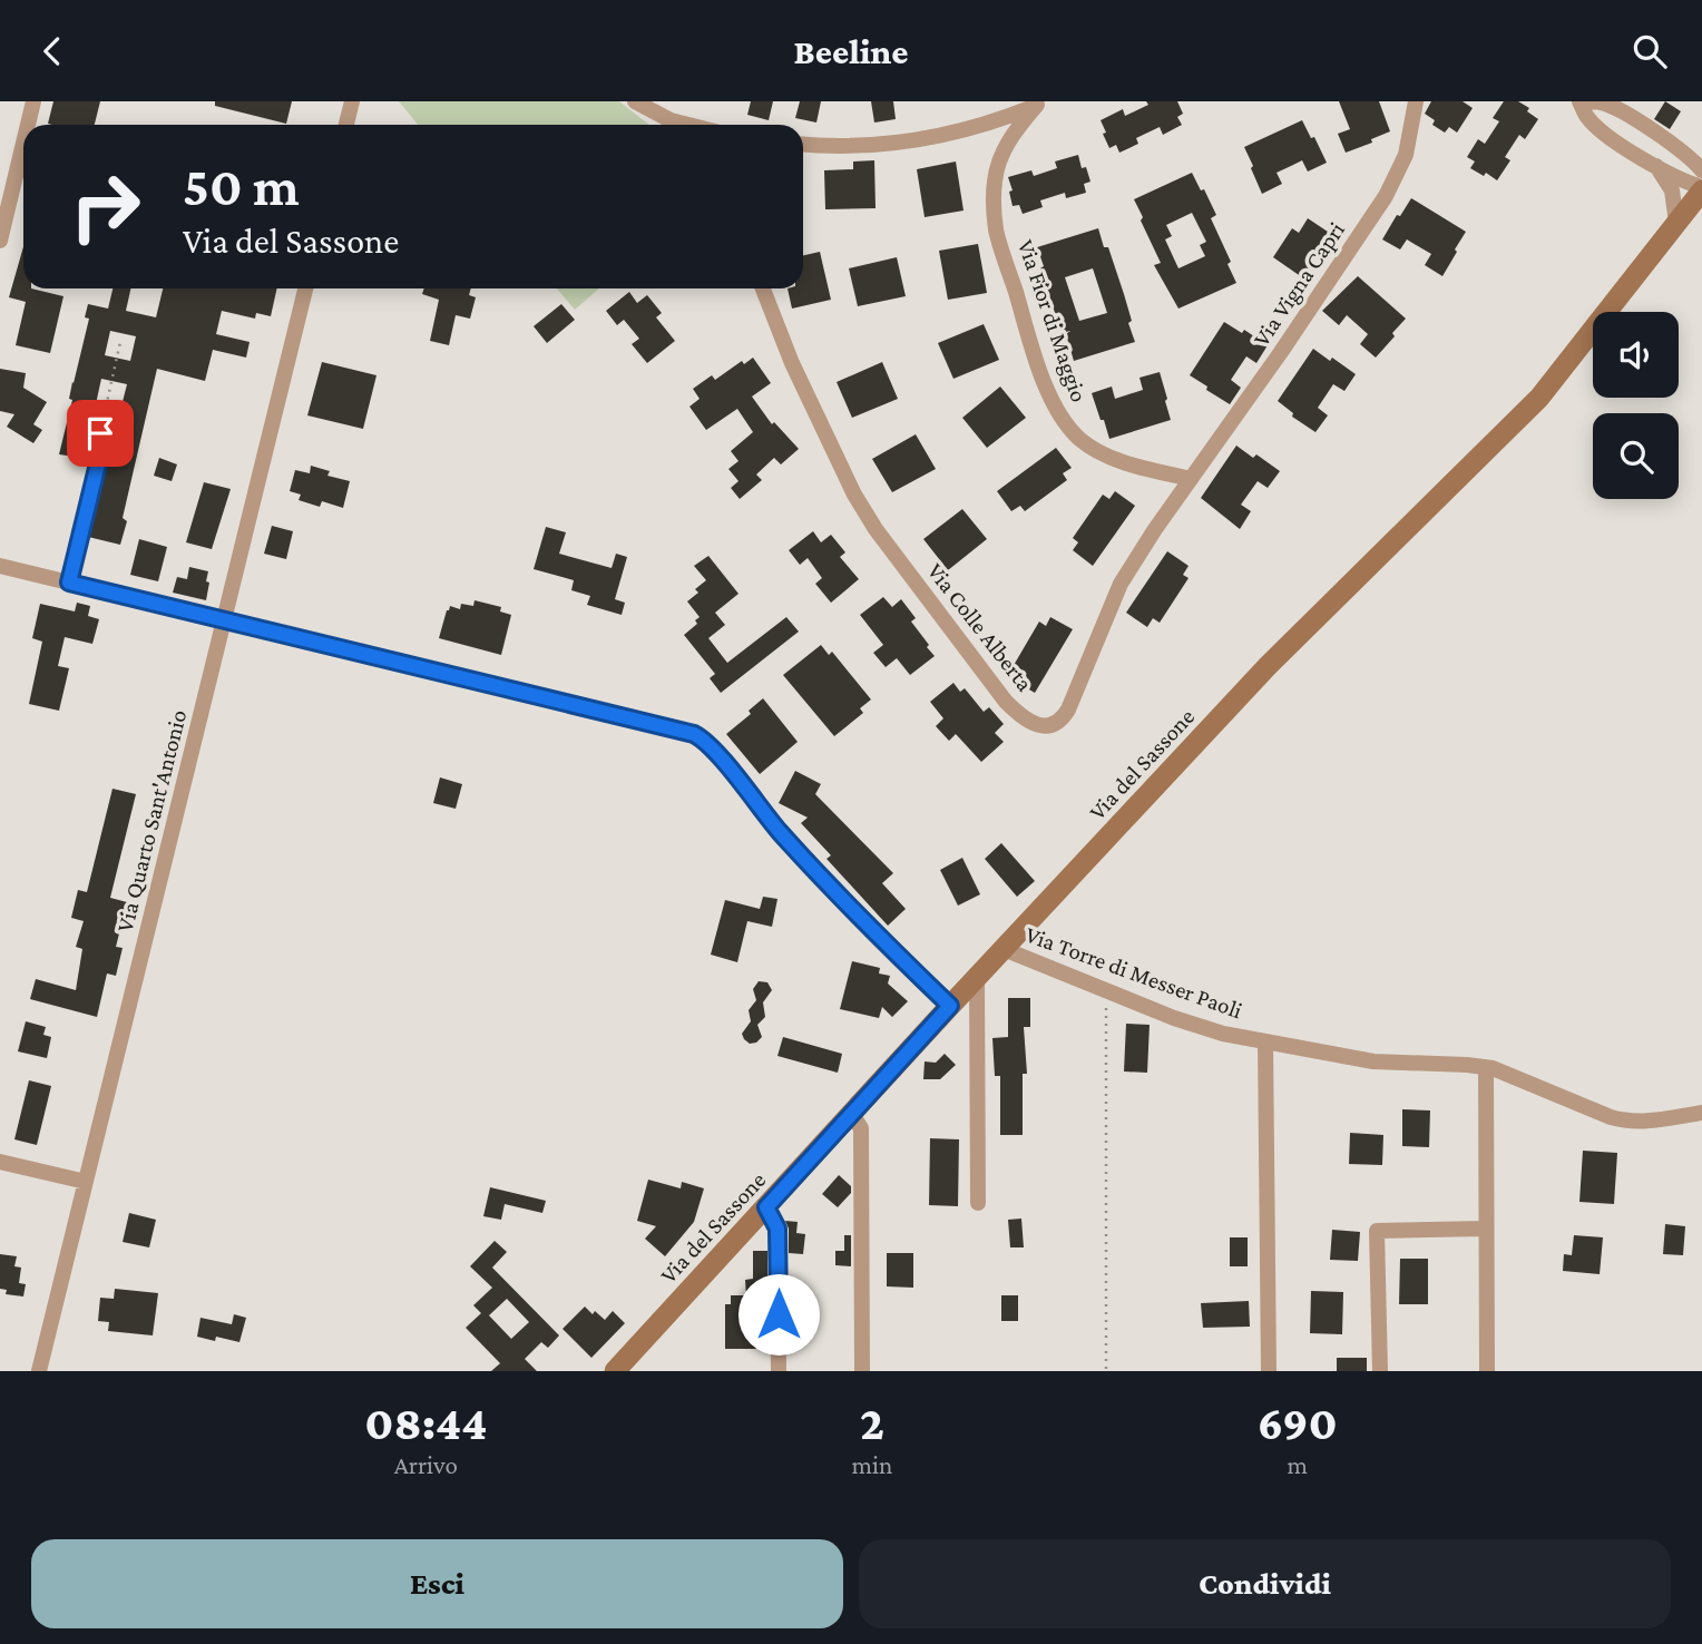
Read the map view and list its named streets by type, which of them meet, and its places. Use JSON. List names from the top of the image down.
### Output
{
  "streets": {
    "main road": ["Via del Sassone"],
    "street": [
      "Via Vigna Capri",
      "Via Fior di Maggio",
      "Via Colle Alberta",
      "Via Quarto Sant'Antonio",
      "Via Torre di Messer Paoli"
    ]
  },
  "crossings": [
    ["Via Vigna Capri", "Via Fior di Maggio"],
    ["Via Vigna Capri", "Via Colle Alberta"],
    ["Via Fior di Maggio", "Via Colle Alberta"],
    ["Via del Sassone", "Via Torre di Messer Paoli"]
  ],
  "page": {
    "header": "Beeline",
    "turn": ["50 m", "Via del Sassone"],
    "eta": [
      "08:44",
      "Arrivo",
      "2",
      "min",
      "690",
      "m"
    ],
    "buttons": ["Esci", "Condividi"]
  }
}
